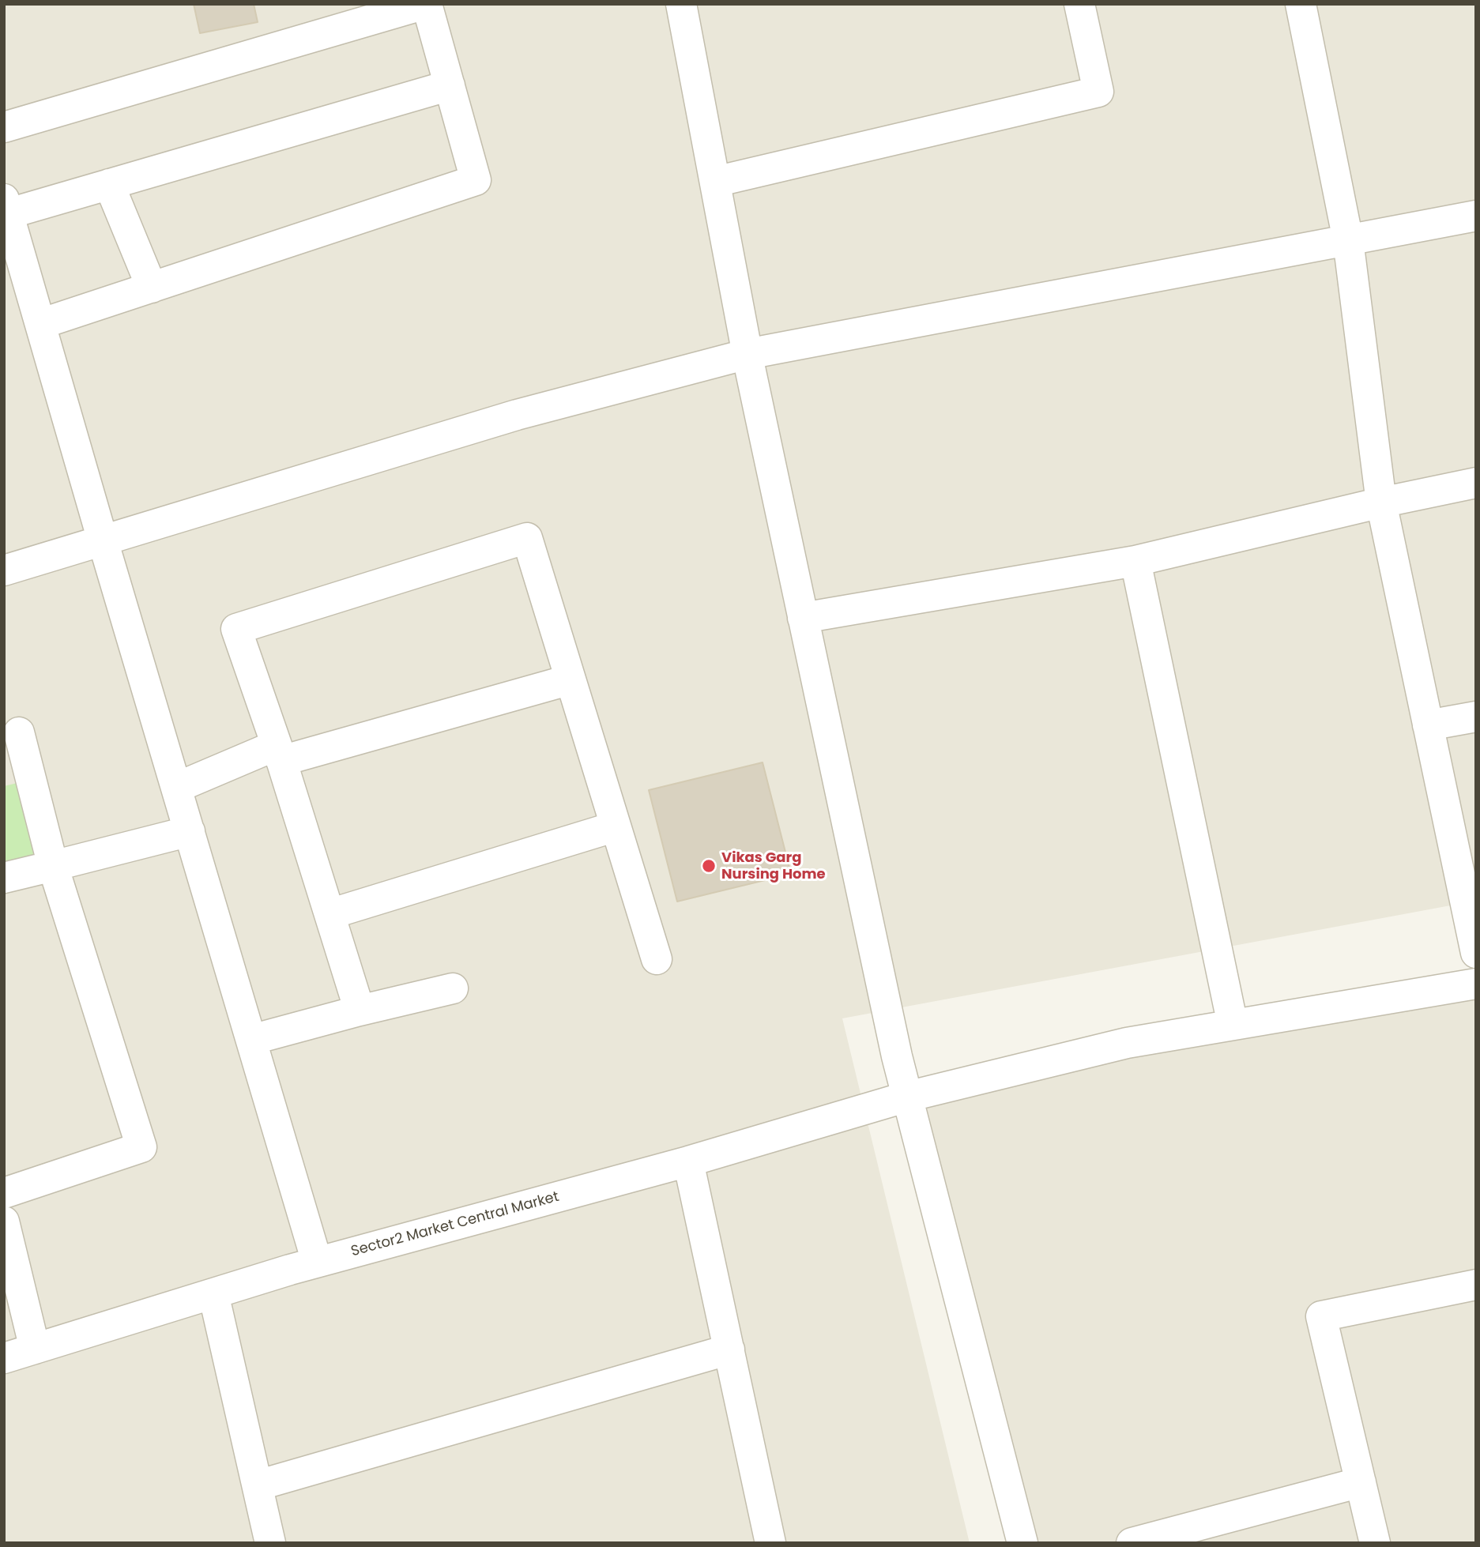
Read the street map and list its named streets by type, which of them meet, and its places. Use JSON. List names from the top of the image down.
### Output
{
  "streets": {
    "street": ["Sector2 Market Central Market"]
  },
  "places": ["Vikas Garg Nursing Home"]
}
